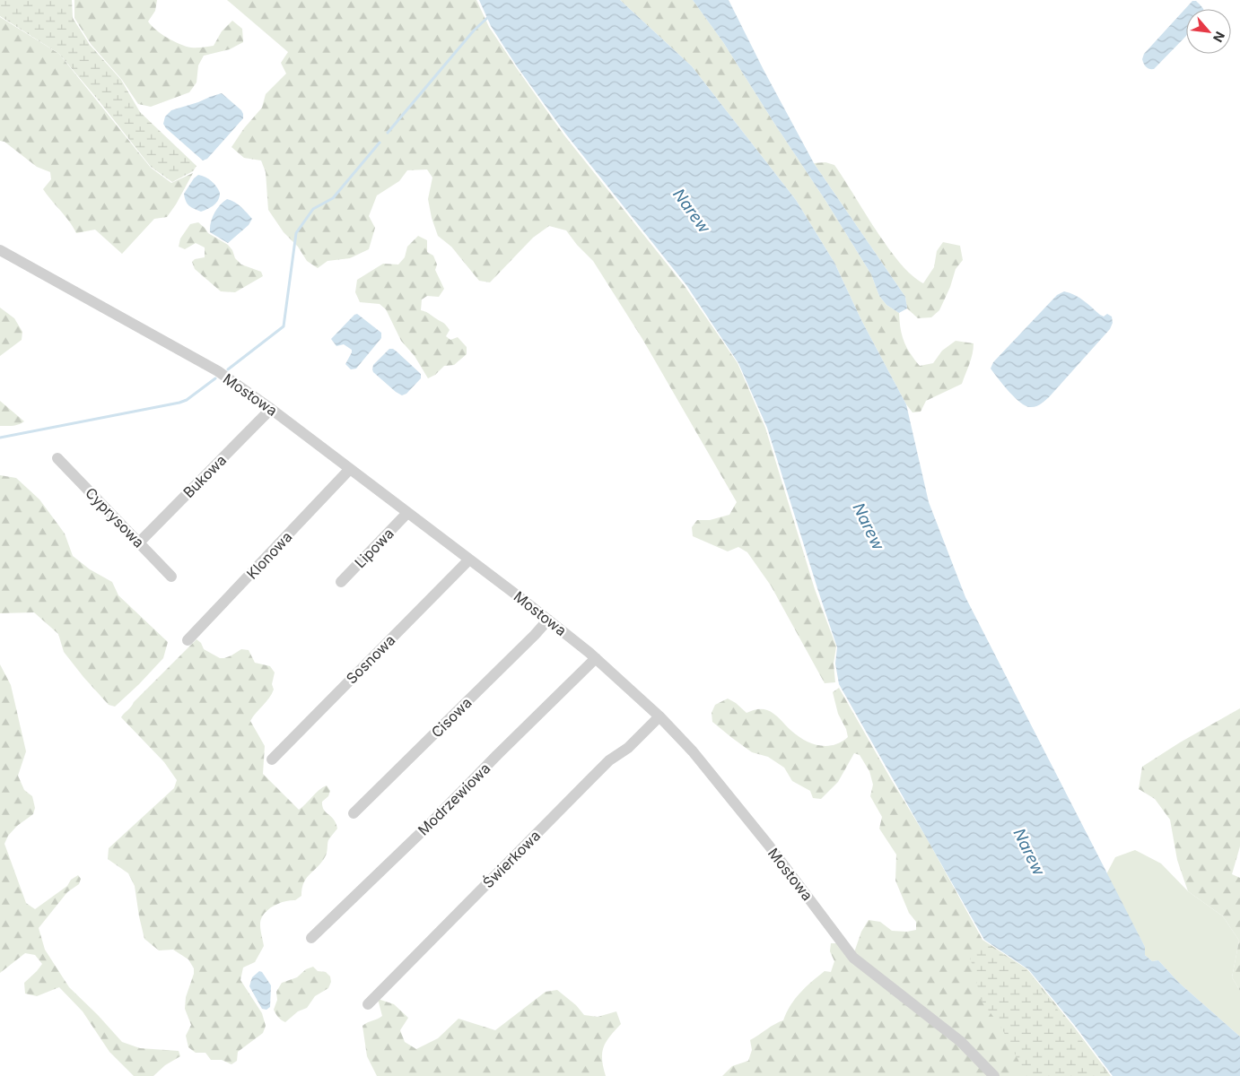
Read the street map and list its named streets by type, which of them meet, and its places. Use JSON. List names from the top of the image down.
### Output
{
  "streets": {
    "street": [
      "Mostowa",
      "Bukowa",
      "Cyprysowa",
      "Lipowa",
      "Klonowa",
      "Sosnowa",
      "Cisowa",
      "Modrzewiowa",
      "Świerkowa"
    ]
  },
  "crossings": [
    ["Mostowa", "Bukowa"],
    ["Mostowa", "Lipowa"],
    ["Mostowa", "Klonowa"],
    ["Mostowa", "Sosnowa"],
    ["Mostowa", "Cisowa"],
    ["Mostowa", "Modrzewiowa"],
    ["Mostowa", "Świerkowa"],
    ["Bukowa", "Cyprysowa"]
  ],
  "water": ["Narew"],
  "north": "bottom right"
}
